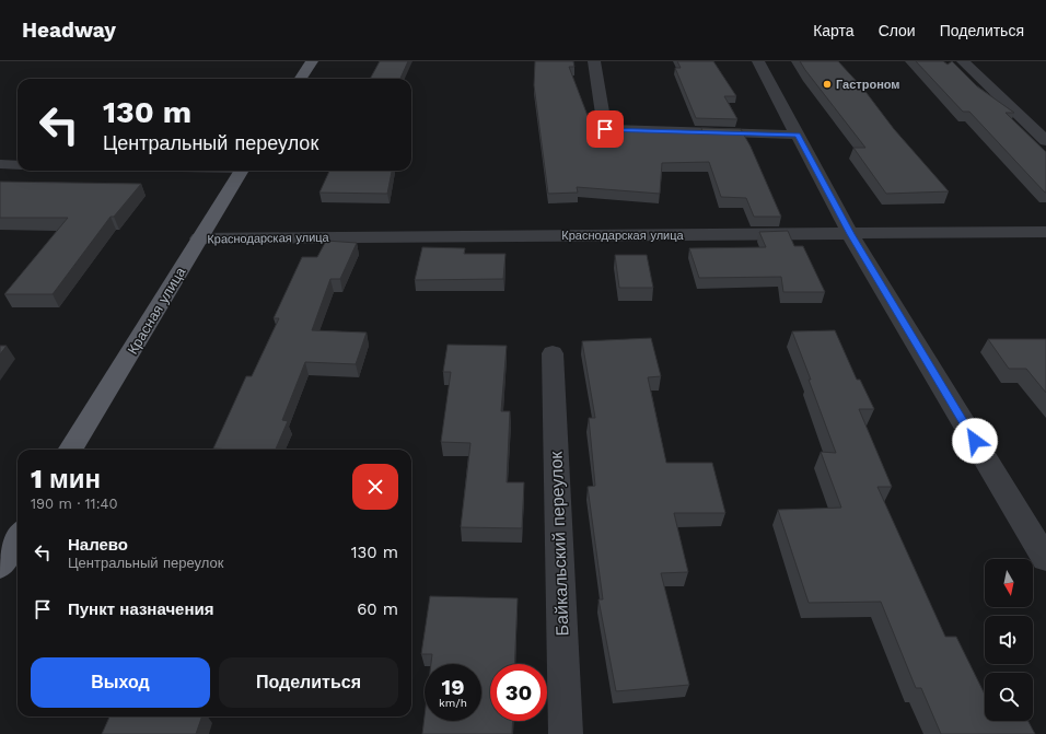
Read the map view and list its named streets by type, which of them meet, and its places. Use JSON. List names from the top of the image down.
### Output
{
  "streets": {
    "main road": ["Красная улица"],
    "street": ["Краснодарская улица", "Байкальский переулок"]
  },
  "crossings": [
    ["Краснодарская улица", "Красная улица"]
  ],
  "places": ["Гастроном"],
  "north": "bottom",
  "page": {
    "header": "Headway",
    "nav": ["Карта", "Слои", "Поделиться"],
    "turn": ["130 m", "Центральный переулок"],
    "heading": ["1 мин", "190 m · 11:40"],
    "list": [
      {
        "name": "Налево",
        "note": "Центральный переулок",
        "value": "130 m"
      },
      {
        "name": "Пункт назначения",
        "value": "60 m"
      }
    ],
    "buttons": ["Выход", "Поделиться"],
    "speed": "19 km/h",
    "limit": "30"
  }
}
